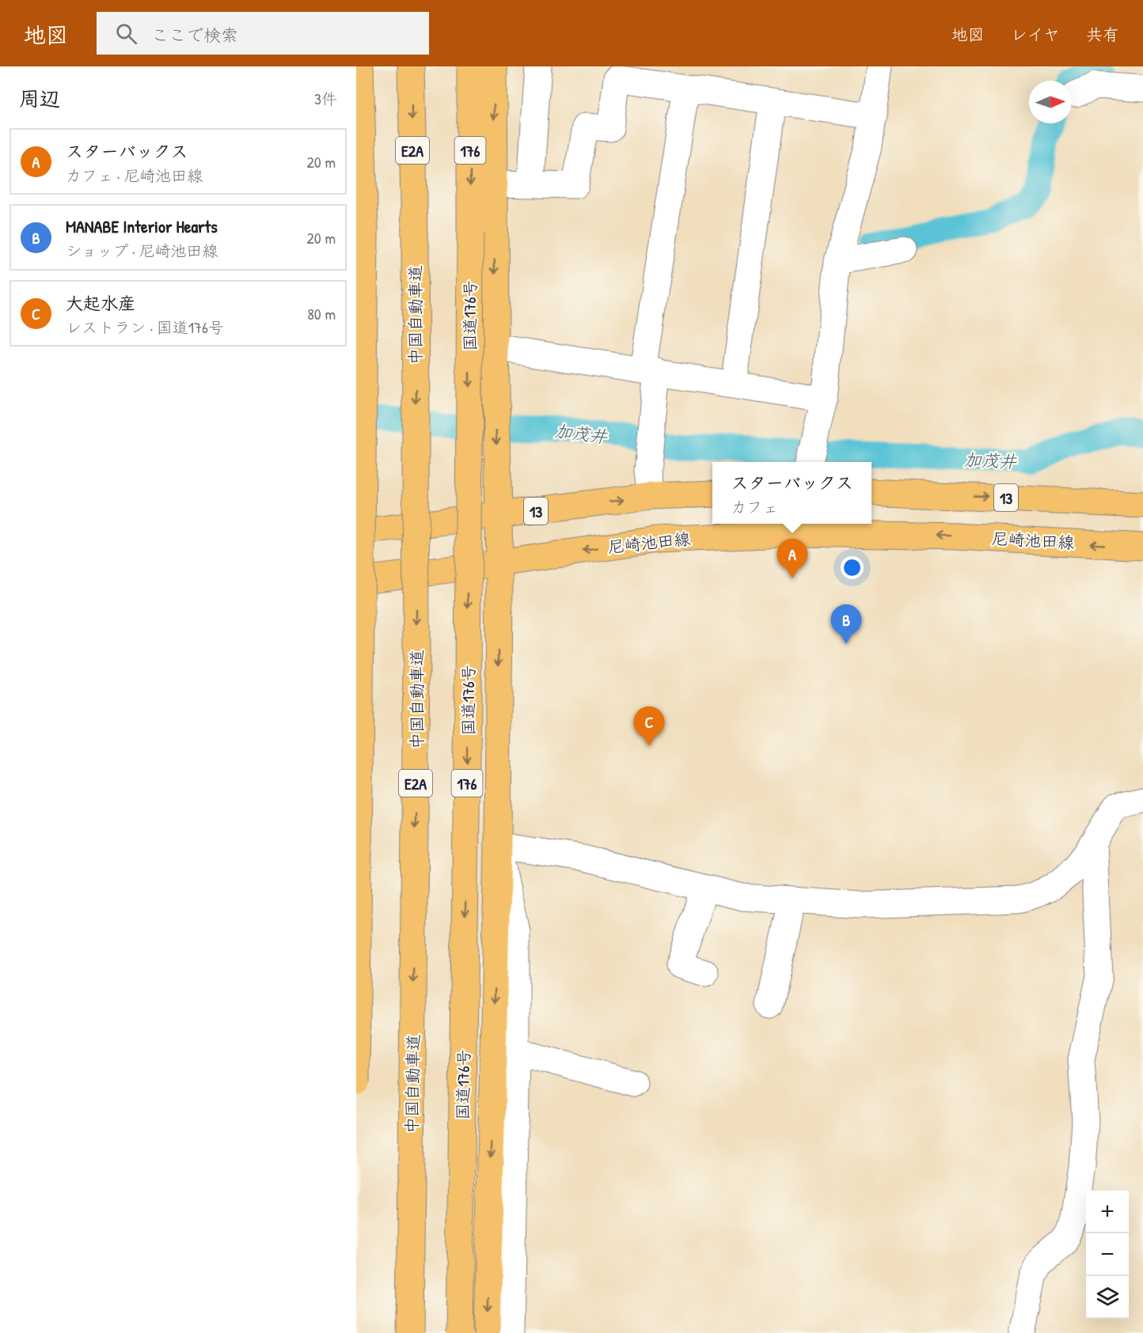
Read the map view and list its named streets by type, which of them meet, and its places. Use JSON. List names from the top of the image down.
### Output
{
  "streets": {
    "main road": [
      "E2A",
      "176",
      "中国自動車道",
      "国道176号",
      "13",
      "尼崎池田線"
    ]
  },
  "water": ["加茂井"],
  "north": "right",
  "page": {
    "header": "地図",
    "search": "ここで検索",
    "nav": ["地図", "レイヤ", "共有"],
    "heading": ["周辺", "3件"],
    "list": [
      {
        "mark": "A",
        "name": "スターバックス",
        "note": "カフェ · 尼崎池田線",
        "value": "20 m"
      },
      {
        "mark": "B",
        "name": "MANABE Interior Hearts",
        "note": "ショップ · 尼崎池田線",
        "value": "20 m"
      },
      {
        "mark": "C",
        "name": "大起水産",
        "note": "レストラン · 国道176号",
        "value": "80 m"
      }
    ],
    "popup": ["スターバックス", "カフェ"],
    "pins": ["A", "B", "C"],
    "map_buttons": ["+", "−"]
  }
}
